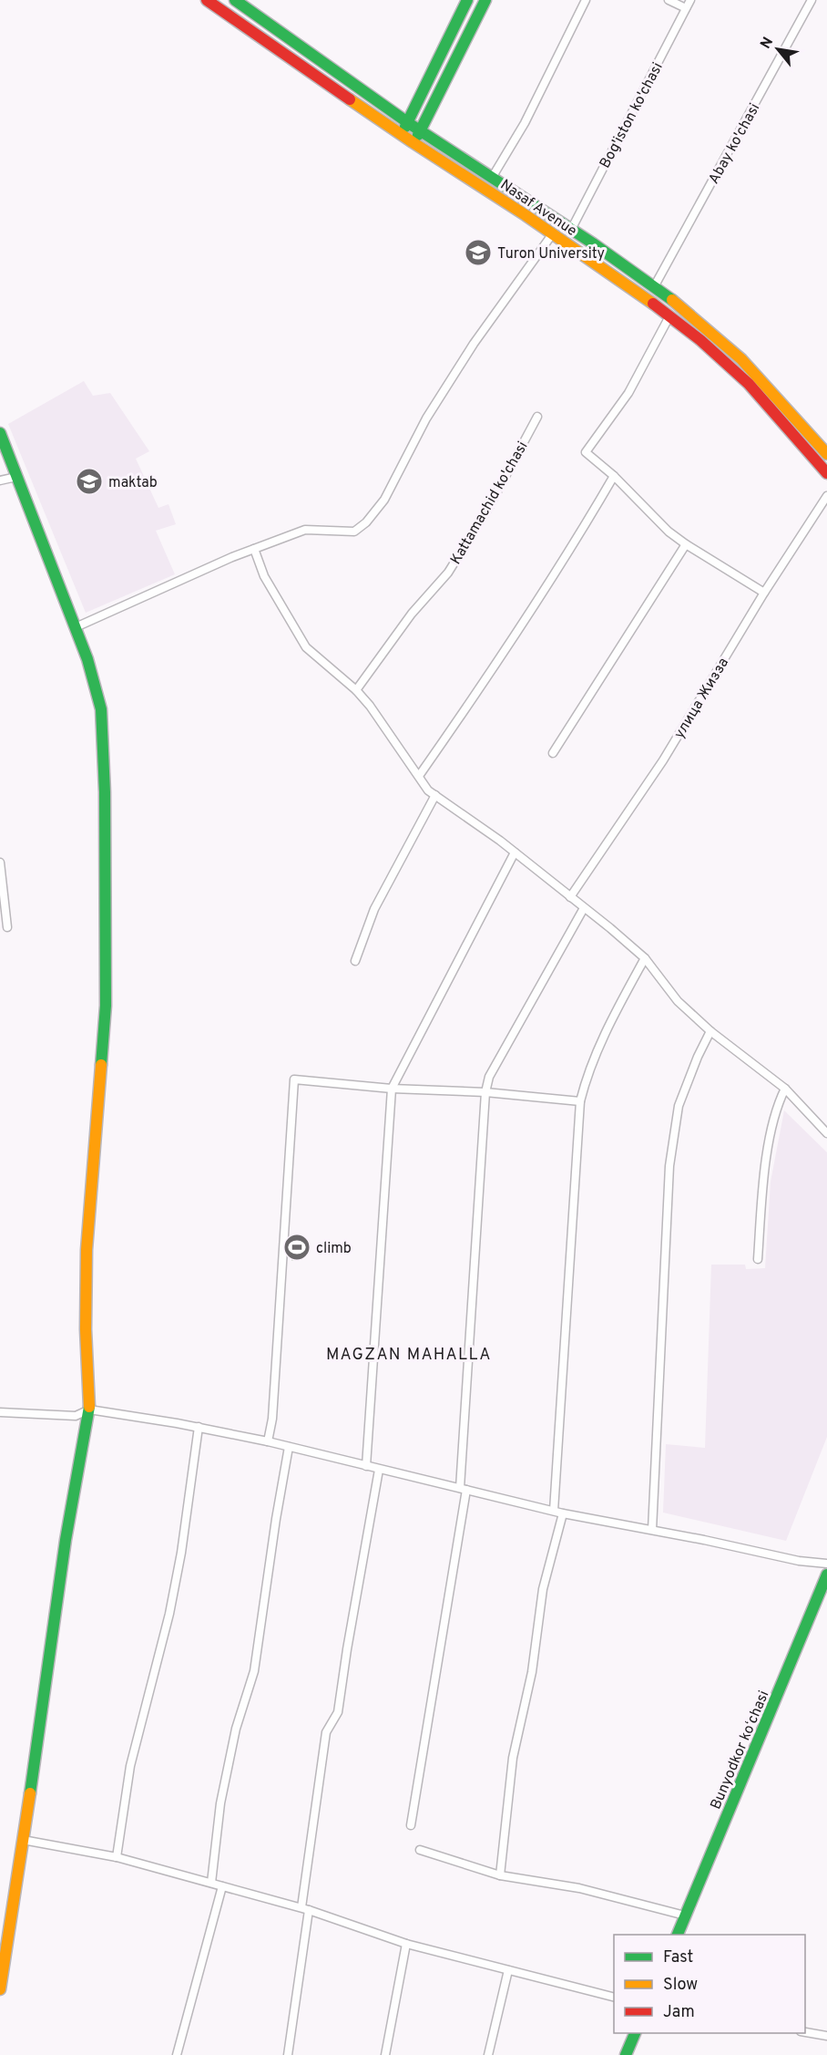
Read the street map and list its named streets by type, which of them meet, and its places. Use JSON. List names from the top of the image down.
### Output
{
  "streets": {
    "main road": ["Nasaf Avenue", "Bunyodkor koʻchasi"],
    "street": [
      "Bog'iston ko'chasi",
      "Abay ko'chasi",
      "Kattamachid ko'chasi",
      "улица Жизза"
    ]
  },
  "crossings": [
    ["Bog'iston ko'chasi", "Nasaf Avenue"],
    ["Abay ko'chasi", "Nasaf Avenue"]
  ],
  "districts": ["MAGZAN MAHALLA"],
  "places": {
    "school or university": ["Turon University", "maktab"],
    "sports": ["climb"]
  },
  "legend": ["Fast", "Slow", "Jam"],
  "north": "top left"
}
